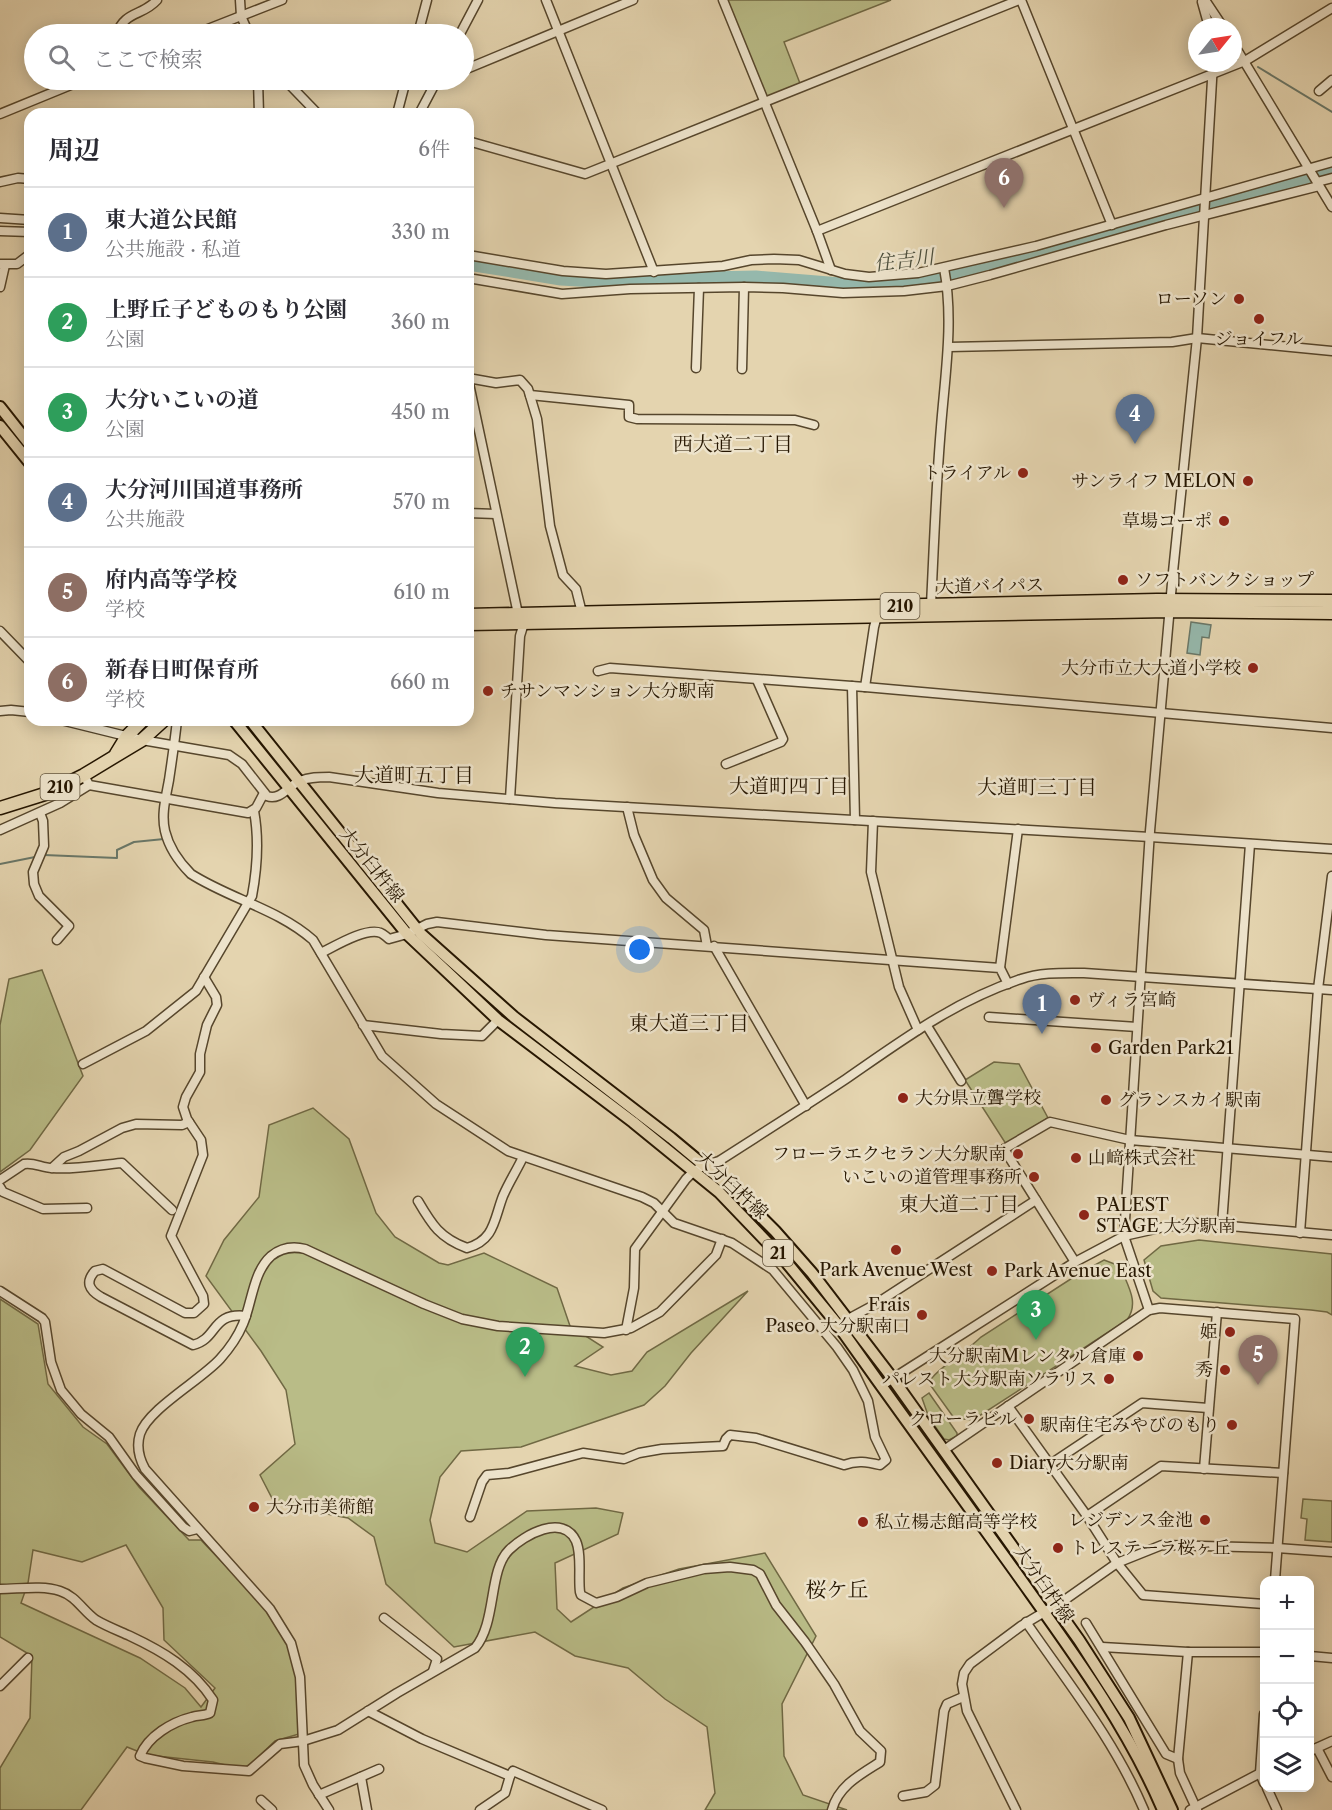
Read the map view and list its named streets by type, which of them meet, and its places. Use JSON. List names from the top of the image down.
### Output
{
  "streets": {
    "highway": ["大道バイパス", "210"],
    "main road": ["大分臼杵線", "21"]
  },
  "districts": [
    "西大道二丁目",
    "大道町五丁目",
    "大道町四丁目",
    "大道町三丁目",
    "東大道三丁目",
    "東大道二丁目",
    "桜ケ丘"
  ],
  "water": ["住吉川"],
  "places": [
    "ローソン",
    "ジョイフル",
    "トライアル",
    "サンライフ MELON",
    "草場コーポ",
    "ソフトバンクショップ",
    "大分市立大大道小学校",
    "チサンマンション大分駅南",
    "ヴィラ宮崎",
    "Garden Park21",
    "大分県立聾学校",
    "グランスカイ駅南",
    "フローラエクセラン大分駅南",
    "山﨑株式会社",
    "いこいの道管理事務所",
    "PALEST STAGE 大分駅南",
    "Park Avenue West",
    "Park Avenue East",
    "Frais Paseo 大分駅南口",
    "姫",
    "大分駅南Mレンタル倉庫",
    "秀",
    "パレスト大分駅南ソラリス",
    "クローラビル",
    "駅南住宅みやびのもり",
    "Diary大分駅南",
    "大分市美術館",
    "レジデンス金池",
    "私立楊志館高等学校",
    "トレステーラ桜ヶ丘"
  ],
  "north": "top right",
  "page": {
    "search": "ここで検索",
    "heading": ["周辺", "6件"],
    "pins": [
      "6",
      "4",
      "1",
      "3",
      "2",
      "5"
    ],
    "list": [
      {
        "mark": "1",
        "name": "東大道公民館",
        "note": "公共施設 · 私道",
        "value": "330 m"
      },
      {
        "mark": "2",
        "name": "上野丘子どものもり公園",
        "note": "公園",
        "value": "360 m"
      },
      {
        "mark": "3",
        "name": "大分いこいの道",
        "note": "公園",
        "value": "450 m"
      },
      {
        "mark": "4",
        "name": "大分河川国道事務所",
        "note": "公共施設",
        "value": "570 m"
      },
      {
        "mark": "5",
        "name": "府内高等学校",
        "note": "学校",
        "value": "610 m"
      },
      {
        "mark": "6",
        "name": "新春日町保育所",
        "note": "学校",
        "value": "660 m"
      }
    ],
    "map_buttons": ["+", "−"]
  }
}
